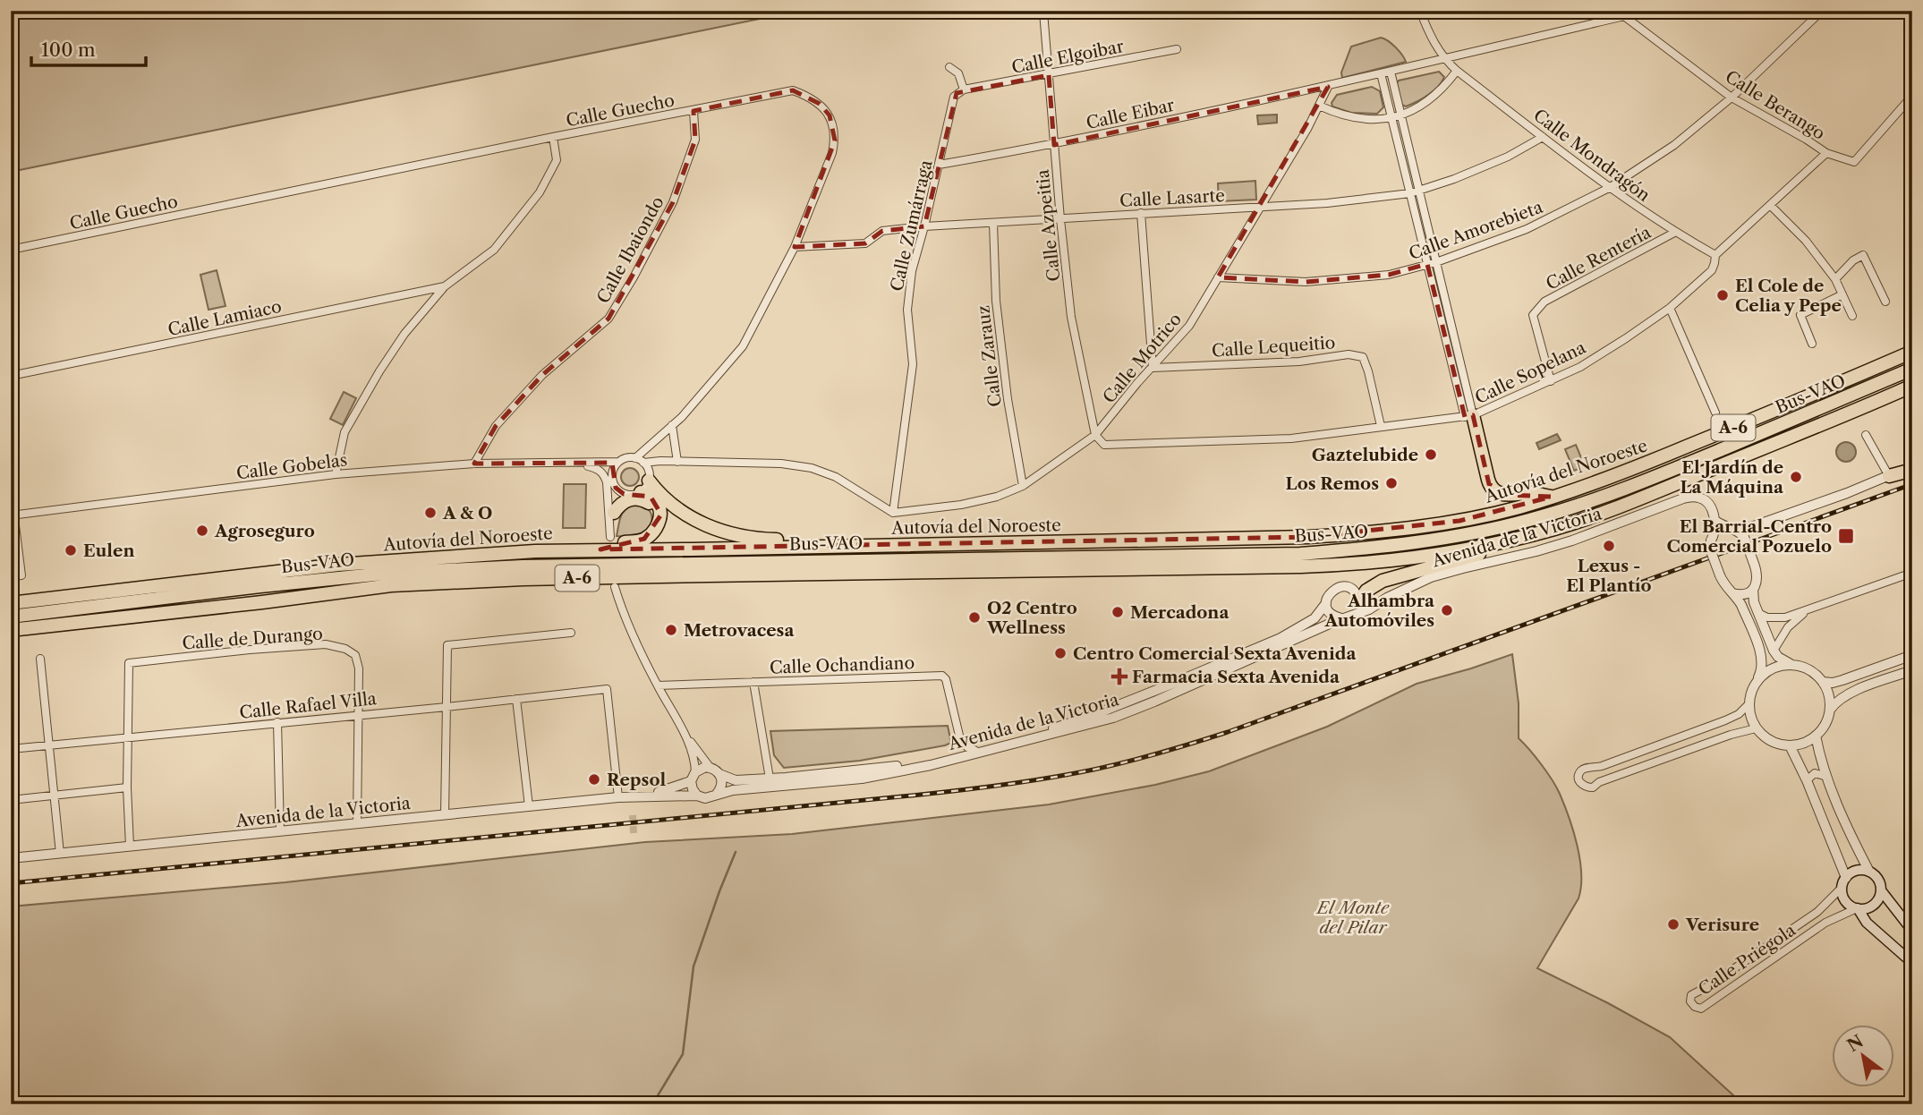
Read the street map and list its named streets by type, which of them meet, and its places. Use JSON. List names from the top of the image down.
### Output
{
  "streets": {
    "highway": ["Bus-VAO", "A-6", "Autovía del Noroeste"],
    "street": [
      "Calle Elgoibar",
      "Calle Berango",
      "Calle Guecho",
      "Calle Eibar",
      "Calle Mondragón",
      "Calle Lasarte",
      "Calle Zumárraga",
      "Calle Azpeitia",
      "Calle Amorebieta",
      "Calle Ibaiondo",
      "Calle Rentería",
      "Calle Lamiaco",
      "Calle Lequeitio",
      "Calle Zarauz",
      "Calle Motrico",
      "Calle Sopelana",
      "Calle Gobelas",
      "Avenida de la Victoria",
      "Calle de Durango",
      "Calle Ochandiano",
      "Calle Rafael Villa",
      "Calle Priégola"
    ]
  },
  "crossings": [
    ["Calle Elgoibar", "Calle Zumárraga"],
    ["Calle Elgoibar", "Calle Azpeitia"],
    ["Calle Berango", "Calle Eibar"],
    ["Calle Berango", "Calle Mondragón"],
    ["Calle Berango", "Calle Amorebieta"],
    ["Calle Berango", "Calle Sopelana"],
    ["Calle Guecho", "Calle Lasarte"],
    ["Calle Guecho", "Calle Ibaiondo"],
    ["Calle Guecho", "Calle Gobelas"],
    ["Calle Eibar", "Calle Mondragón"],
    ["Calle Eibar", "Calle Zumárraga"],
    ["Calle Eibar", "Calle Azpeitia"],
    ["Calle Eibar", "Calle Motrico"],
    ["Calle Mondragón", "Calle Lasarte"],
    ["Calle Mondragón", "Calle Amorebieta"],
    ["Calle Mondragón", "Calle Rentería"],
    ["Calle Mondragón", "Calle Sopelana"],
    ["Calle Lasarte", "Calle Zumárraga"],
    ["Calle Lasarte", "Calle Azpeitia"],
    ["Calle Lasarte", "Calle Zarauz"],
    ["Calle Lasarte", "Calle Motrico"],
    ["Calle Zumárraga", "Calle Motrico"],
    ["Calle Azpeitia", "Calle Motrico"],
    ["Calle Azpeitia", "Calle Sopelana"],
    ["Calle Amorebieta", "Calle Motrico"],
    ["Calle Ibaiondo", "Calle Gobelas"],
    ["Calle Rentería", "Calle Sopelana"],
    ["Calle Lequeitio", "Calle Motrico"],
    ["Calle Lequeitio", "Calle Sopelana"],
    ["Calle Zarauz", "Calle Motrico"],
    ["Calle Motrico", "Calle Sopelana"],
    ["Avenida de la Victoria", "Calle de Durango"],
    ["Avenida de la Victoria", "Calle Ochandiano"],
    ["Avenida de la Victoria", "Calle Rafael Villa"],
    ["Calle de Durango", "Calle Rafael Villa"]
  ],
  "parks": ["El Monte del Pilar"],
  "places": {
    "other": [
      "El Cole de Celia y Pepe",
      "Gaztelubide",
      "El Jardín de La Máquina",
      "Los Remos",
      "A & O",
      "Agroseguro",
      "Lexus - El Plantío",
      "Eulen",
      "Alhambra Automóviles",
      "Mercadona",
      "O2 Centro Wellness",
      "Metrovacesa",
      "Centro Comercial Sexta Avenida",
      "Repsol",
      "Verisure"
    ],
    "transit": ["El Barrial-Centro Comercial Pozuelo"],
    "health": ["Farmacia Sexta Avenida"]
  },
  "scale_bar": "100 m",
  "north": "top left"
}
